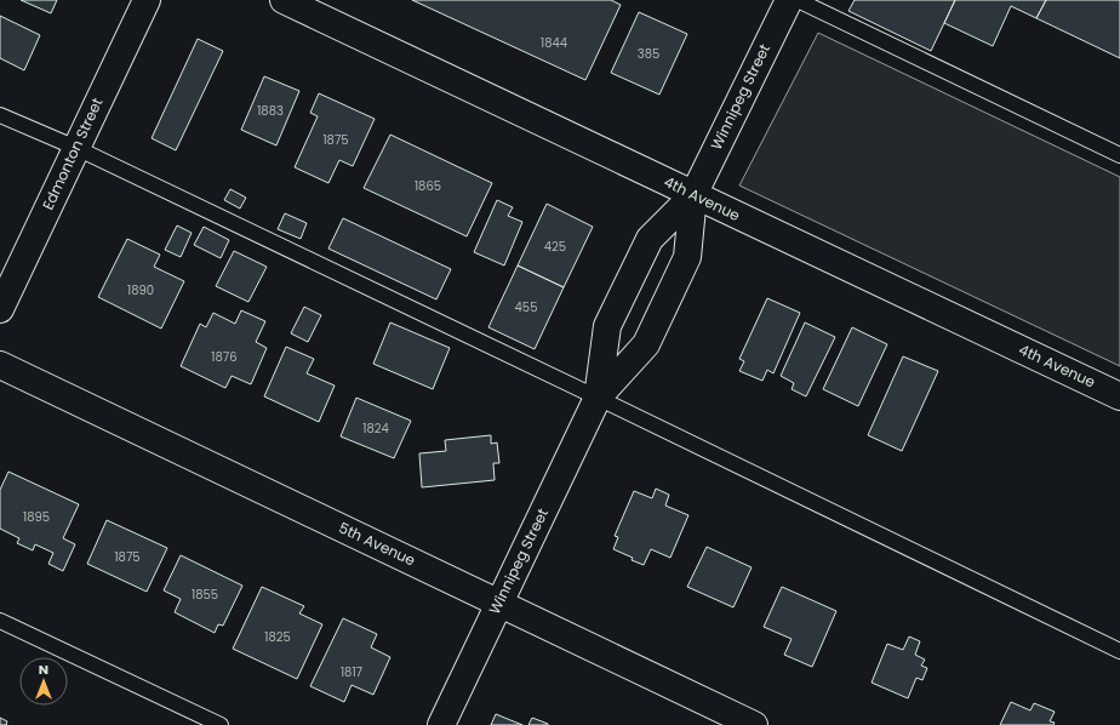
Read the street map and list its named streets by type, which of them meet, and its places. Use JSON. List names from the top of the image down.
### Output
{
  "streets": {
    "street": [
      "Winnipeg Street",
      "Edmonton Street",
      "4th Avenue",
      "5th Avenue"
    ]
  },
  "crossings": [
    ["Winnipeg Street", "4th Avenue"],
    ["Winnipeg Street", "5th Avenue"]
  ],
  "house_numbers": [
    "1844",
    "385",
    "1883",
    "1875",
    "1865",
    "425",
    "1890",
    "455",
    "1876",
    "1824",
    "1895",
    "1875",
    "1855",
    "1825",
    "1817"
  ],
  "north": "top"
}
